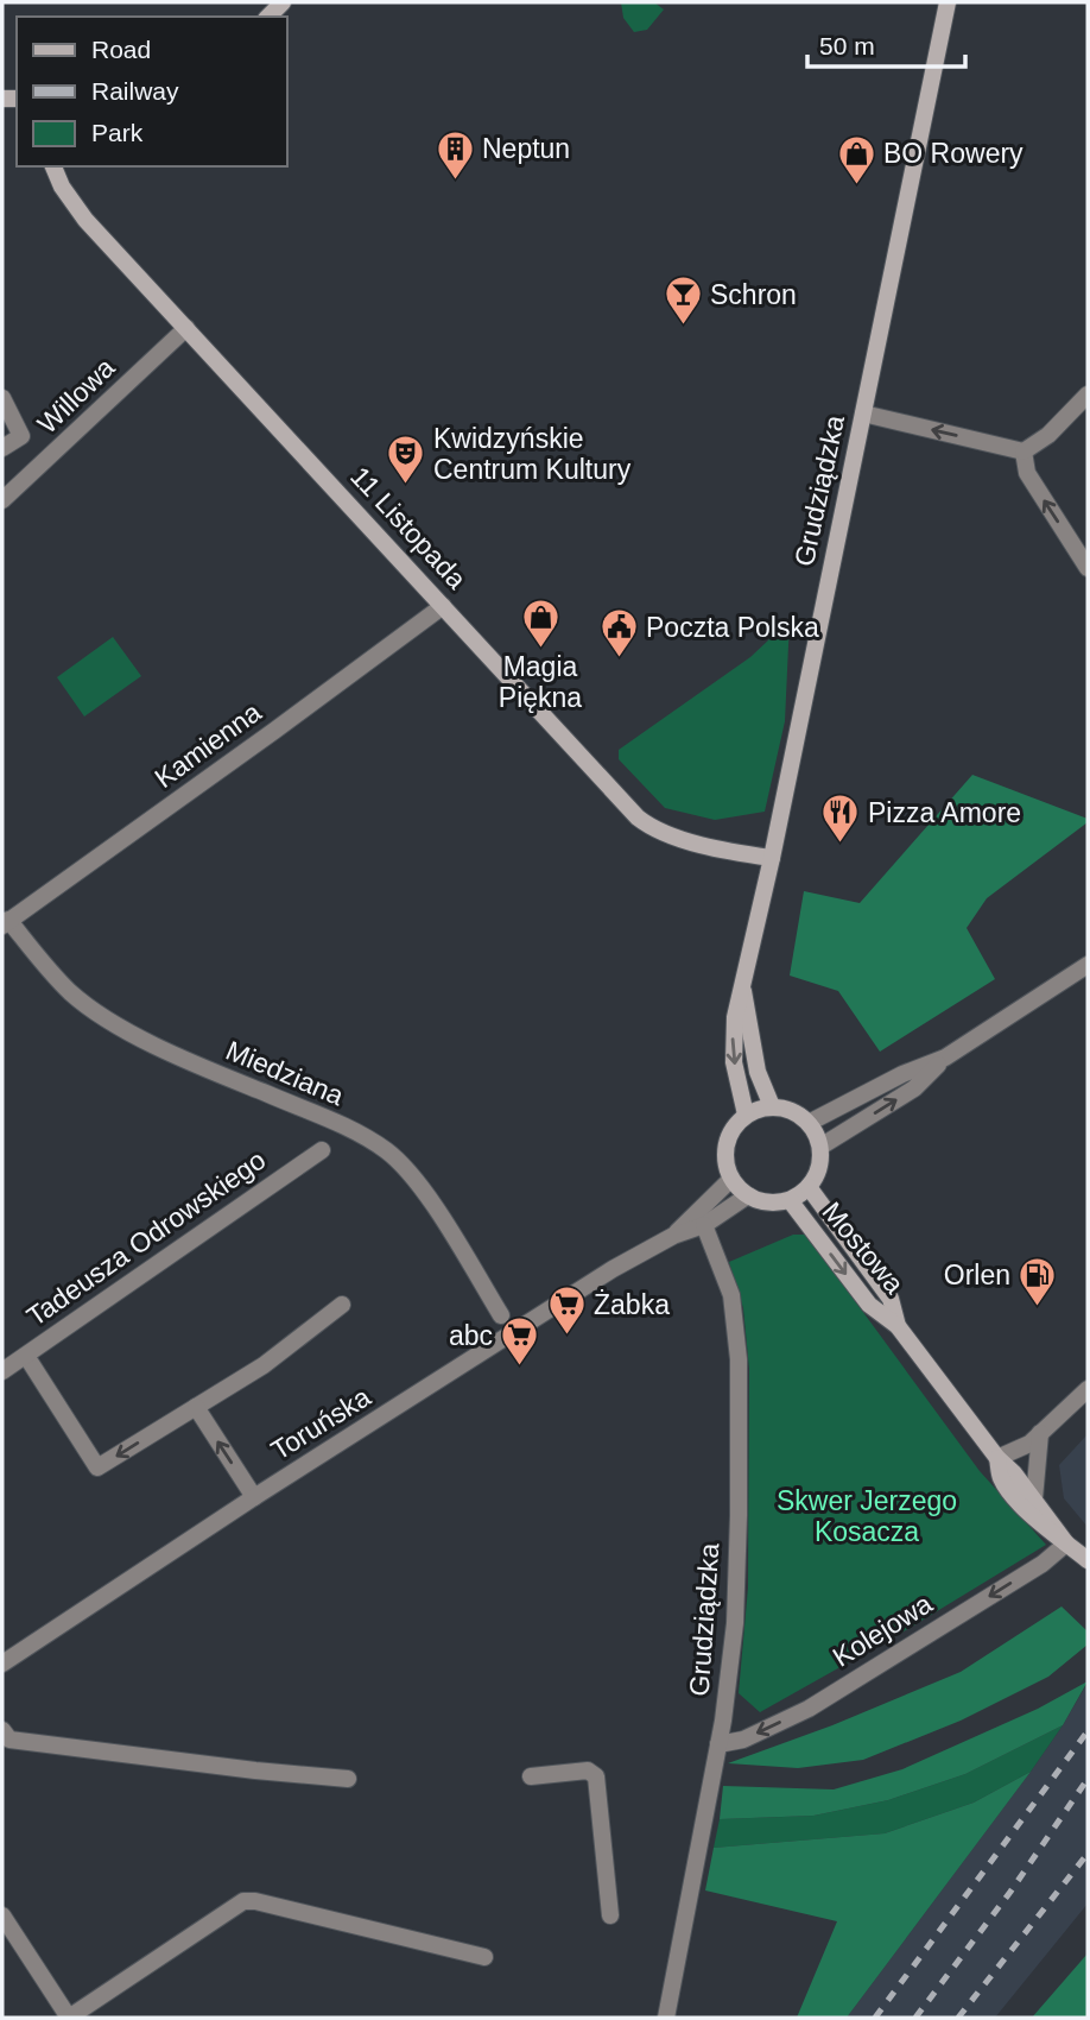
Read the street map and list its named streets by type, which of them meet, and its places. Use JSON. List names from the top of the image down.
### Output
{
  "streets": {
    "street": [
      "Willowa",
      "Grudziądzka",
      "11 Listopada",
      "Kamienna",
      "Miedziana",
      "Tadeusza Odrowskiego",
      "Mostowa",
      "Toruńska",
      "Kolejowa"
    ]
  },
  "crossings": [
    ["Willowa", "11 Listopada"],
    ["Grudziądzka", "11 Listopada"],
    ["Grudziądzka", "Mostowa"],
    ["Grudziądzka", "Toruńska"],
    ["Grudziądzka", "Kolejowa"],
    ["11 Listopada", "Kamienna"],
    ["Kamienna", "Miedziana"],
    ["Mostowa", "Toruńska"],
    ["Mostowa", "Kolejowa"]
  ],
  "one_way": ["Kolejowa"],
  "parks": ["Skwer Jerzego Kosacza"],
  "places": {
    "building": ["Neptun"],
    "shop": ["BO Rowery", "Magia Piękna"],
    "bar": ["Schron"],
    "theatre": ["Kwidzyńskie Centrum Kultury"],
    "public building": ["Poczta Polska"],
    "restaurant": ["Pizza Amore"],
    "fuel station": ["Orlen"],
    "supermarket": ["Żabka", "abc"]
  },
  "legend": ["Road", "Railway", "Park"],
  "scale_bar": "50 m"
}
